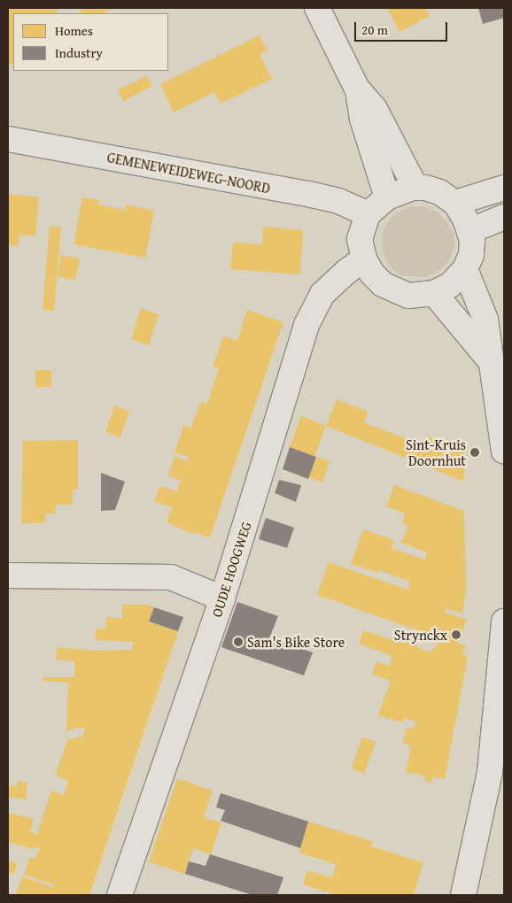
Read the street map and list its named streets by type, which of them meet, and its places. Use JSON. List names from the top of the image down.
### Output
{
  "streets": {
    "street": ["GEMENEWEIDEWEG-NOORD", "OUDE HOOGWEG"]
  },
  "crossings": [
    ["GEMENEWEIDEWEG-NOORD", "OUDE HOOGWEG"]
  ],
  "places": ["Sint-Kruis Doornhut", "Strynckx", "Sam's Bike Store"],
  "legend": ["Homes", "Industry"],
  "scale_bar": "20 m"
}
